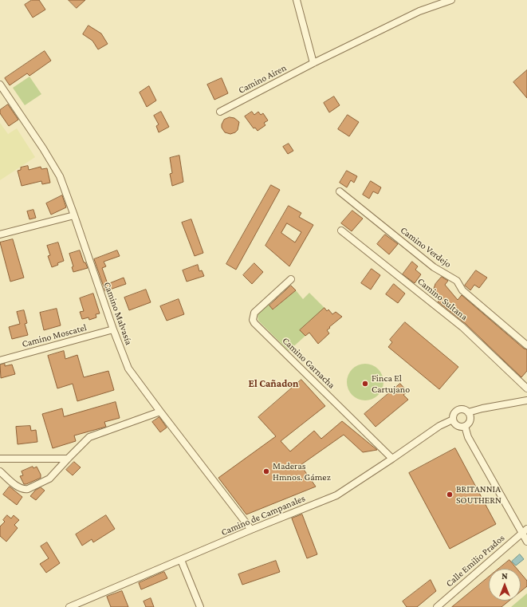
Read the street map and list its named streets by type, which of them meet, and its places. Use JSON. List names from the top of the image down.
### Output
{
  "streets": {
    "street": [
      "Camino Airen",
      "Camino Verdejo",
      "Camino Sultana",
      "Camino Malvasía",
      "Camino Moscatel",
      "Camino Garnacha",
      "Camino de Campanales",
      "Calle Emilio Prados"
    ]
  },
  "crossings": [
    ["Camino Malvasía", "Camino Moscatel"],
    ["Camino Malvasía", "Camino de Campanales"],
    ["Camino Garnacha", "Camino de Campanales"]
  ],
  "districts": ["El Cañadon"],
  "places": ["Finca El Cartujano", "Maderas Hmnos. Gámez", "BRITANNIA SOUTHERN"],
  "north": "top"
}
